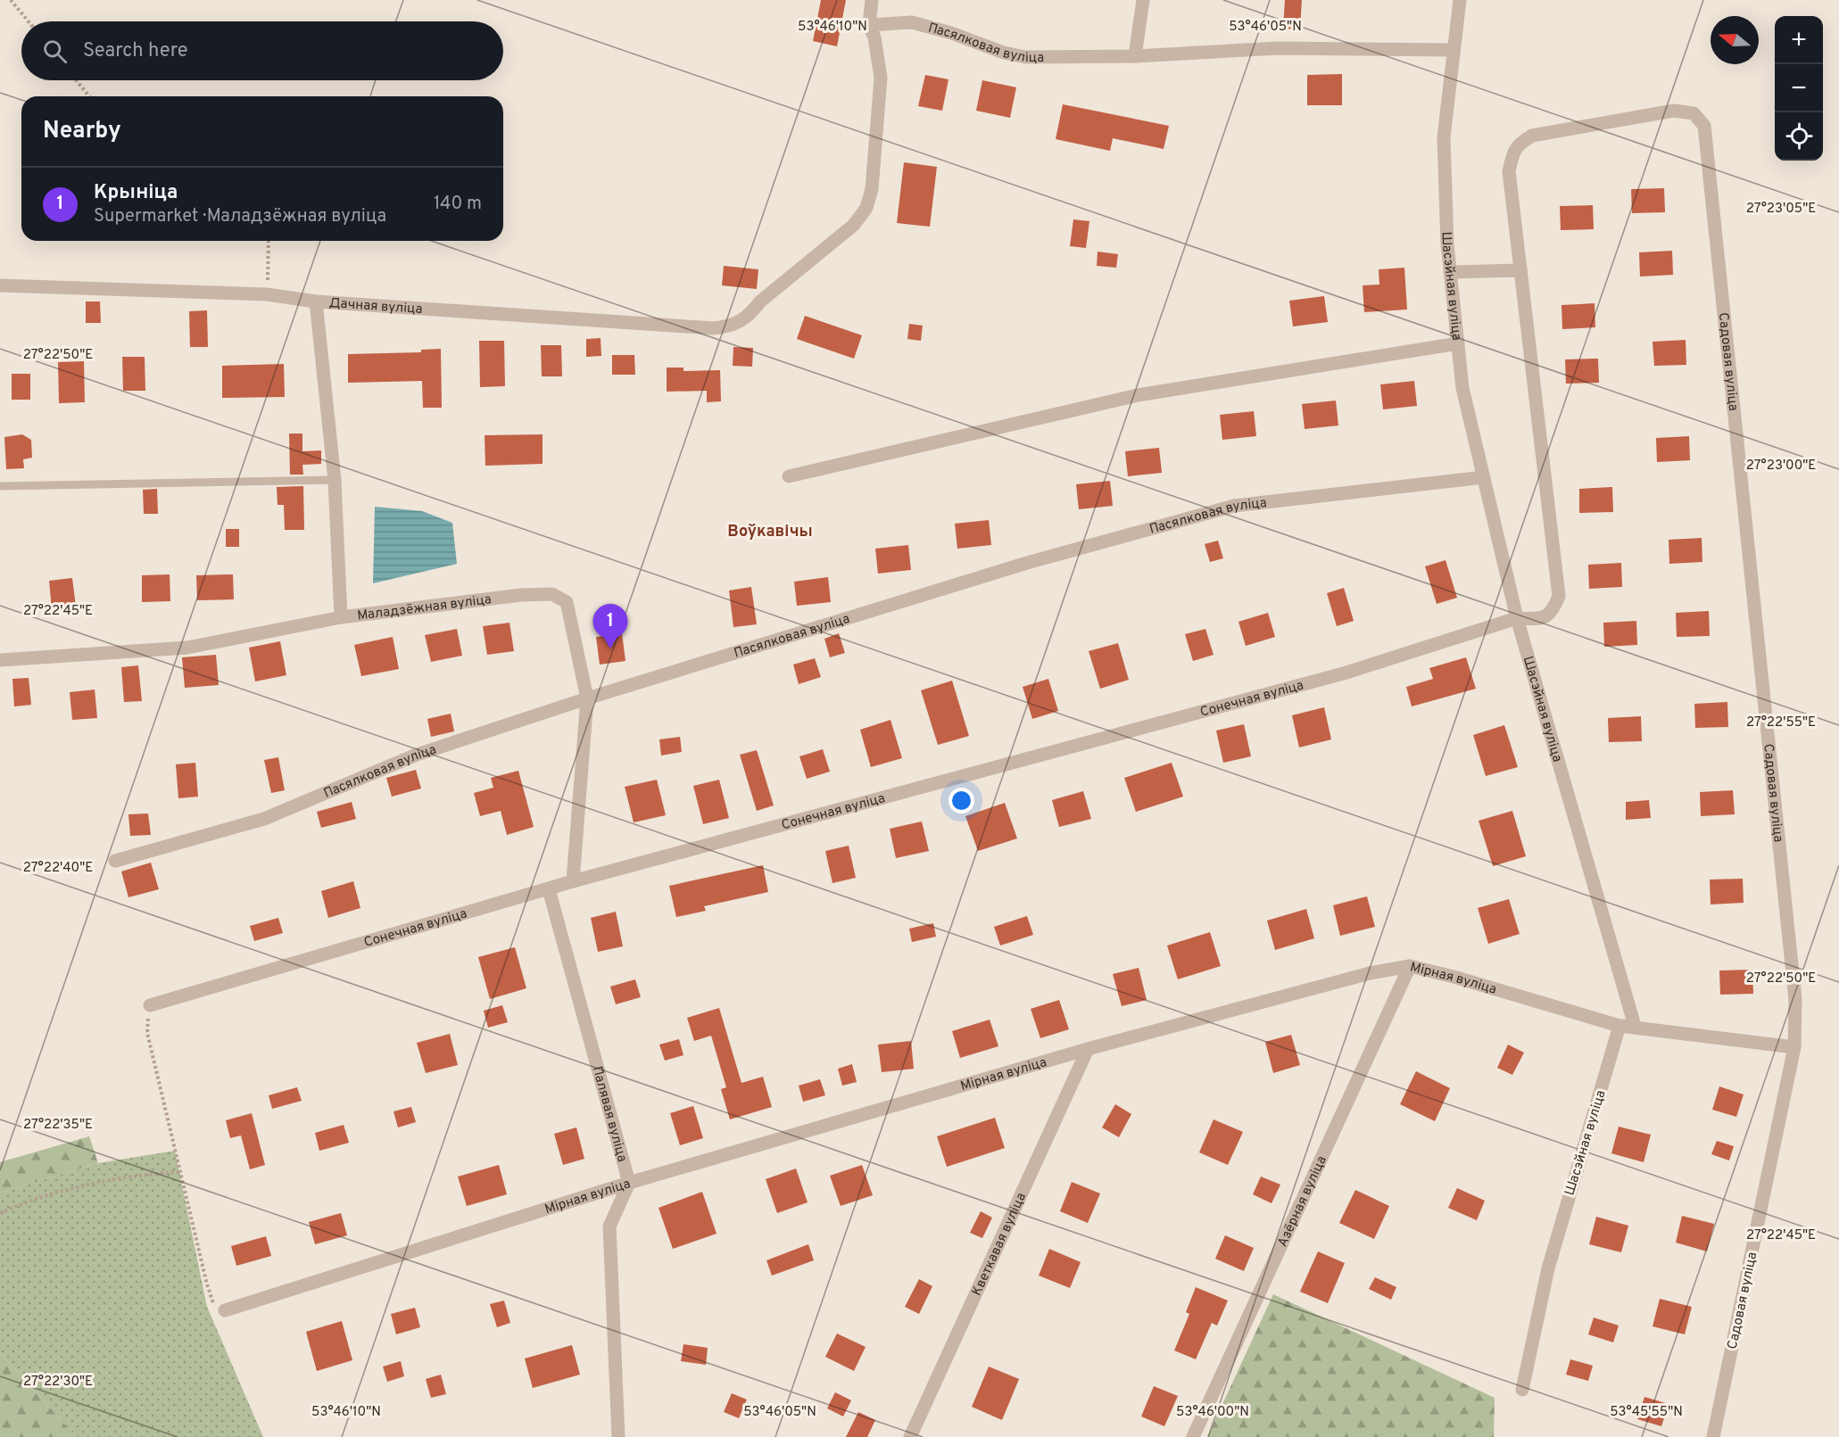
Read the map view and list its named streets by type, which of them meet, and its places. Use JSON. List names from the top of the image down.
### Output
{
  "streets": {
    "street": [
      "Пасялковая вуліца",
      "Шасэйная вуліца",
      "Дачная вуліца",
      "Садовая вуліца",
      "Маладзёжная вуліца",
      "Сонечная вуліца",
      "Мірная вуліца",
      "Палявая вуліца",
      "Азёрная вуліца",
      "Кветкавая вуліца"
    ]
  },
  "crossings": [
    ["Пасялковая вуліца", "Шасэйная вуліца"],
    ["Пасялковая вуліца", "Дачная вуліца"],
    ["Пасялковая вуліца", "Маладзёжная вуліца"],
    ["Шасэйная вуліца", "Сонечная вуліца"],
    ["Шасэйная вуліца", "Мірная вуліца"],
    ["Садовая вуліца", "Сонечная вуліца"],
    ["Садовая вуліца", "Мірная вуліца"],
    ["Маладзёжная вуліца", "Сонечная вуліца"],
    ["Сонечная вуліца", "Палявая вуліца"],
    ["Мірная вуліца", "Палявая вуліца"],
    ["Мірная вуліца", "Азёрная вуліца"],
    ["Мірная вуліца", "Кветкавая вуліца"]
  ],
  "districts": ["Воўкавічы"],
  "north": "left",
  "page": {
    "map_buttons": ["+", "−"],
    "search": "Search here",
    "heading": "Nearby",
    "list": [
      {
        "mark": "1",
        "name": "Крыніца",
        "note": "Supermarket · Маладзёжная вуліца",
        "value": "140 m"
      }
    ],
    "pins": "1"
  },
  "coordinates": [
    "53°46'10\"N",
    "53°46'05\"N",
    "27°23'05\"E",
    "27°22'50\"E",
    "27°23'00\"E",
    "27°22'45\"E",
    "27°22'55\"E",
    "27°22'40\"E",
    "27°22'35\"E",
    "27°22'30\"E",
    "53°46'00\"N",
    "53°45'55\"N"
  ]
}
